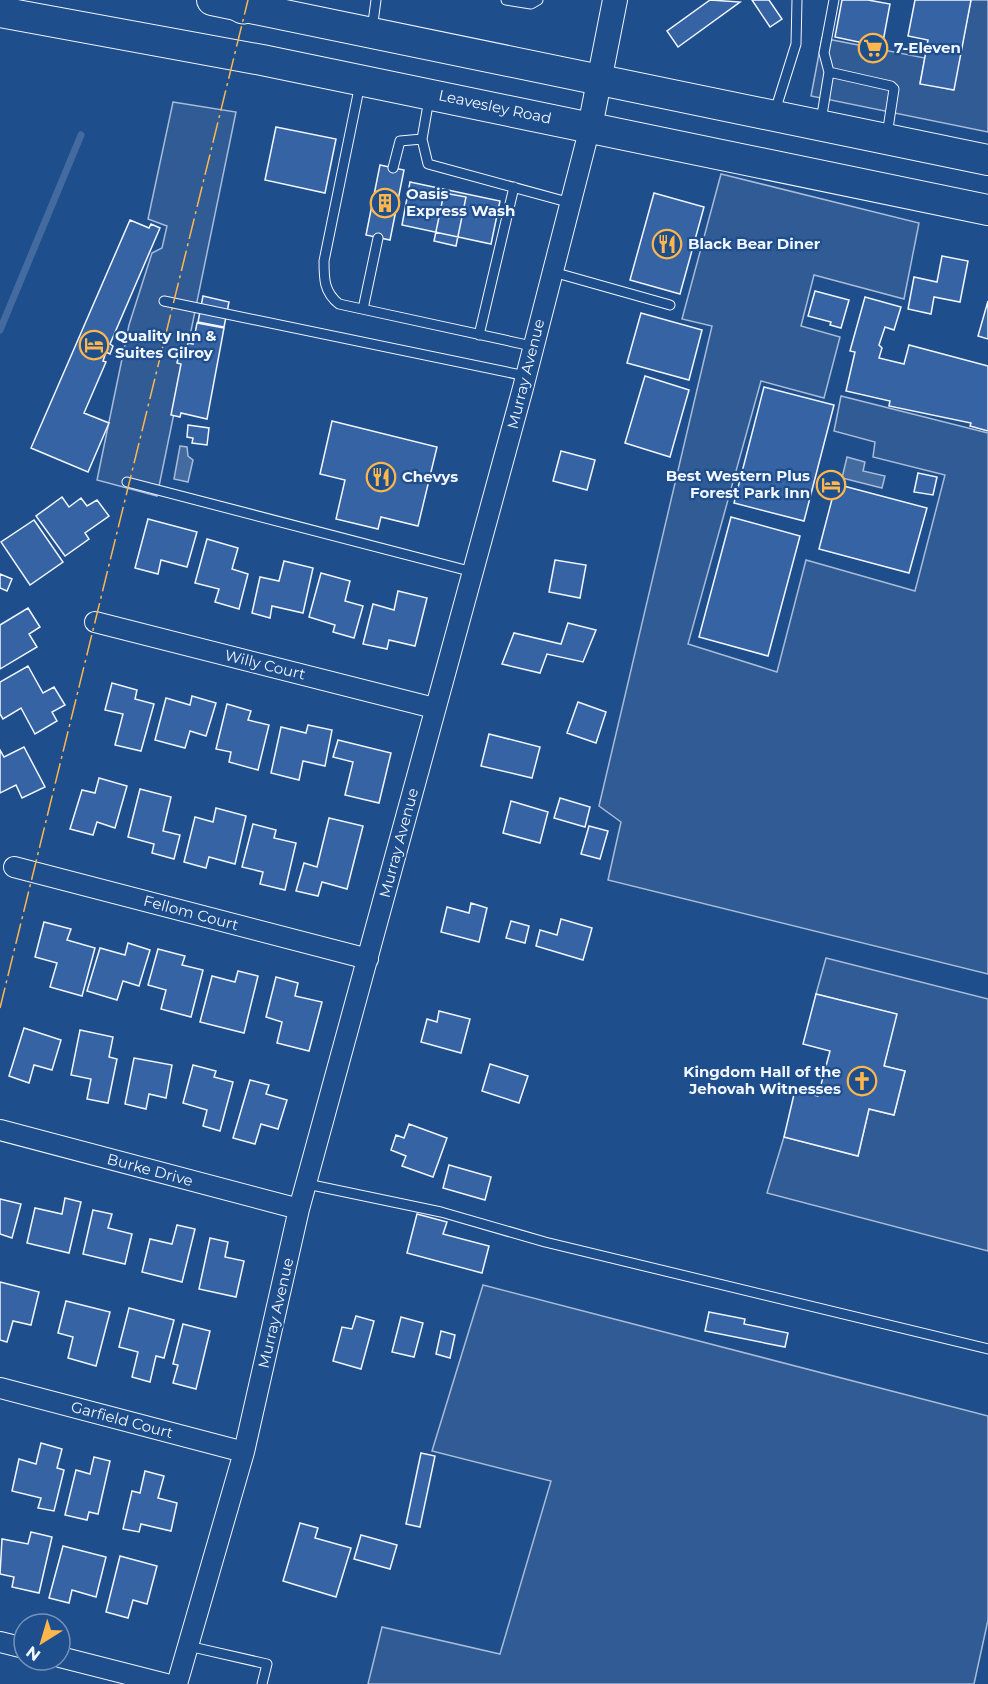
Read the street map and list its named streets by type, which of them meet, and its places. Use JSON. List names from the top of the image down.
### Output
{
  "streets": {
    "main road": ["Leavesley Road"],
    "street": [
      "Murray Avenue",
      "Willy Court",
      "Fellom Court",
      "Burke Drive",
      "Garfield Court"
    ]
  },
  "crossings": [
    ["Leavesley Road", "Murray Avenue"],
    ["Murray Avenue", "Willy Court"],
    ["Murray Avenue", "Fellom Court"],
    ["Murray Avenue", "Burke Drive"],
    ["Murray Avenue", "Garfield Court"]
  ],
  "places": {
    "supermarket": ["7-Eleven"],
    "building": ["Oasis Express Wash"],
    "restaurant": ["Black Bear Diner", "Chevys"],
    "hotel": ["Quality Inn & Suites Gilroy", "Best Western Plus Forest Park Inn"],
    "church": ["Kingdom Hall of the Jehovah Witnesses"]
  },
  "north": "bottom left"
}
